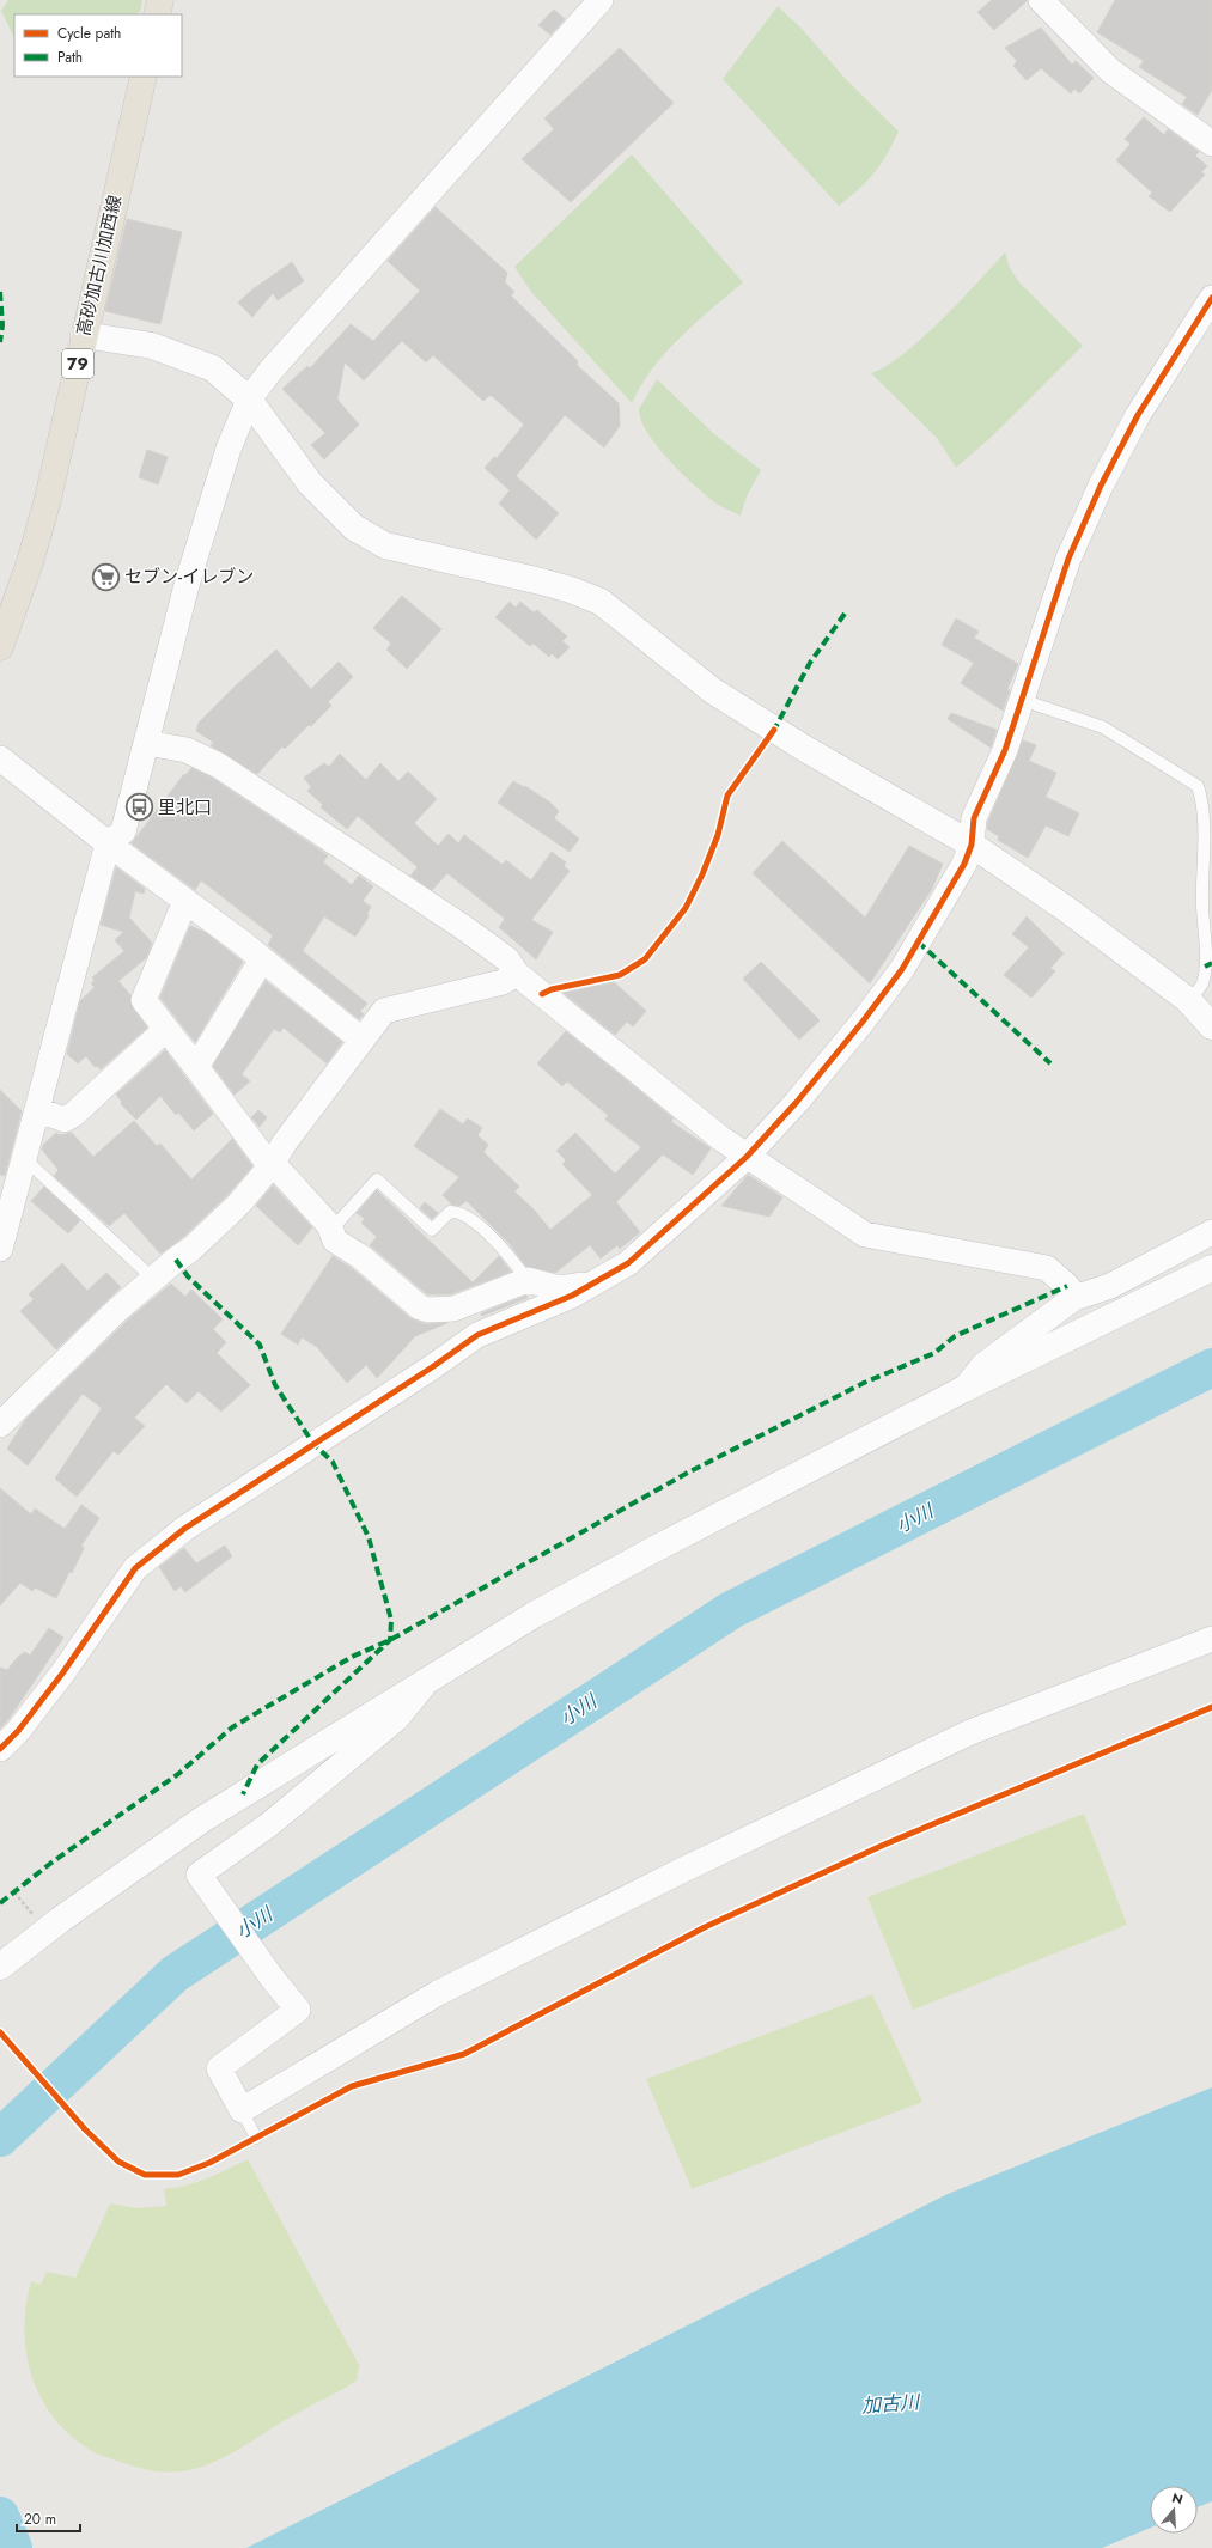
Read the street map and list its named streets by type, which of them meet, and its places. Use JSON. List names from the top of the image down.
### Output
{
  "streets": {
    "main road": ["高砂加古川加西線", "79"]
  },
  "water": ["小川", "加古川"],
  "places": {
    "supermarket": ["セブン-イレブン"],
    "bus stop": ["里北口"]
  },
  "legend": ["Cycle path", "Path"],
  "scale_bar": "20 m",
  "north": "top"
}
